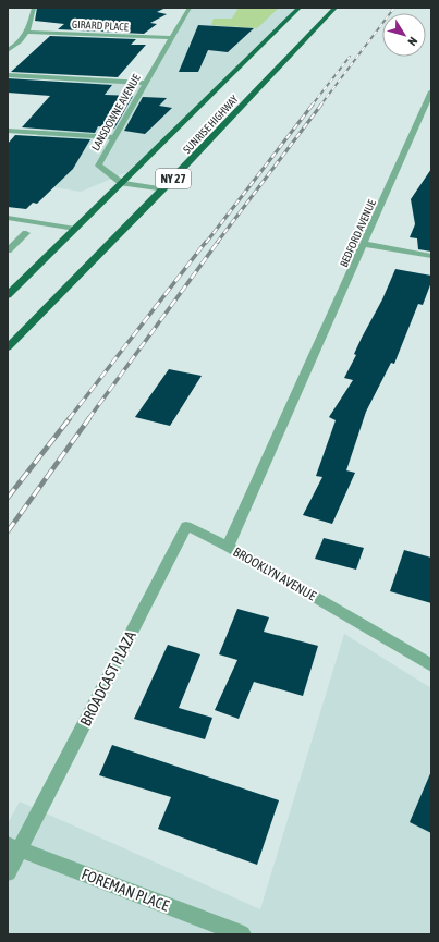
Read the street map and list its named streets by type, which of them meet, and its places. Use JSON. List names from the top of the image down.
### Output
{
  "streets": {
    "highway": ["SUNRISE HIGHWAY", "NY 27"],
    "street": [
      "GIRARD PLACE",
      "LANSDOWNE AVENUE",
      "BEDFORD AVENUE",
      "BROOKLYN AVENUE",
      "BROADCAST PLAZA",
      "FOREMAN PLACE"
    ]
  },
  "crossings": [
    ["GIRARD PLACE", "LANSDOWNE AVENUE"],
    ["LANSDOWNE AVENUE", "SUNRISE HIGHWAY"],
    ["BEDFORD AVENUE", "BROOKLYN AVENUE"],
    ["BROOKLYN AVENUE", "BROADCAST PLAZA"],
    ["BROADCAST PLAZA", "FOREMAN PLACE"]
  ],
  "north": "bottom right"
}
